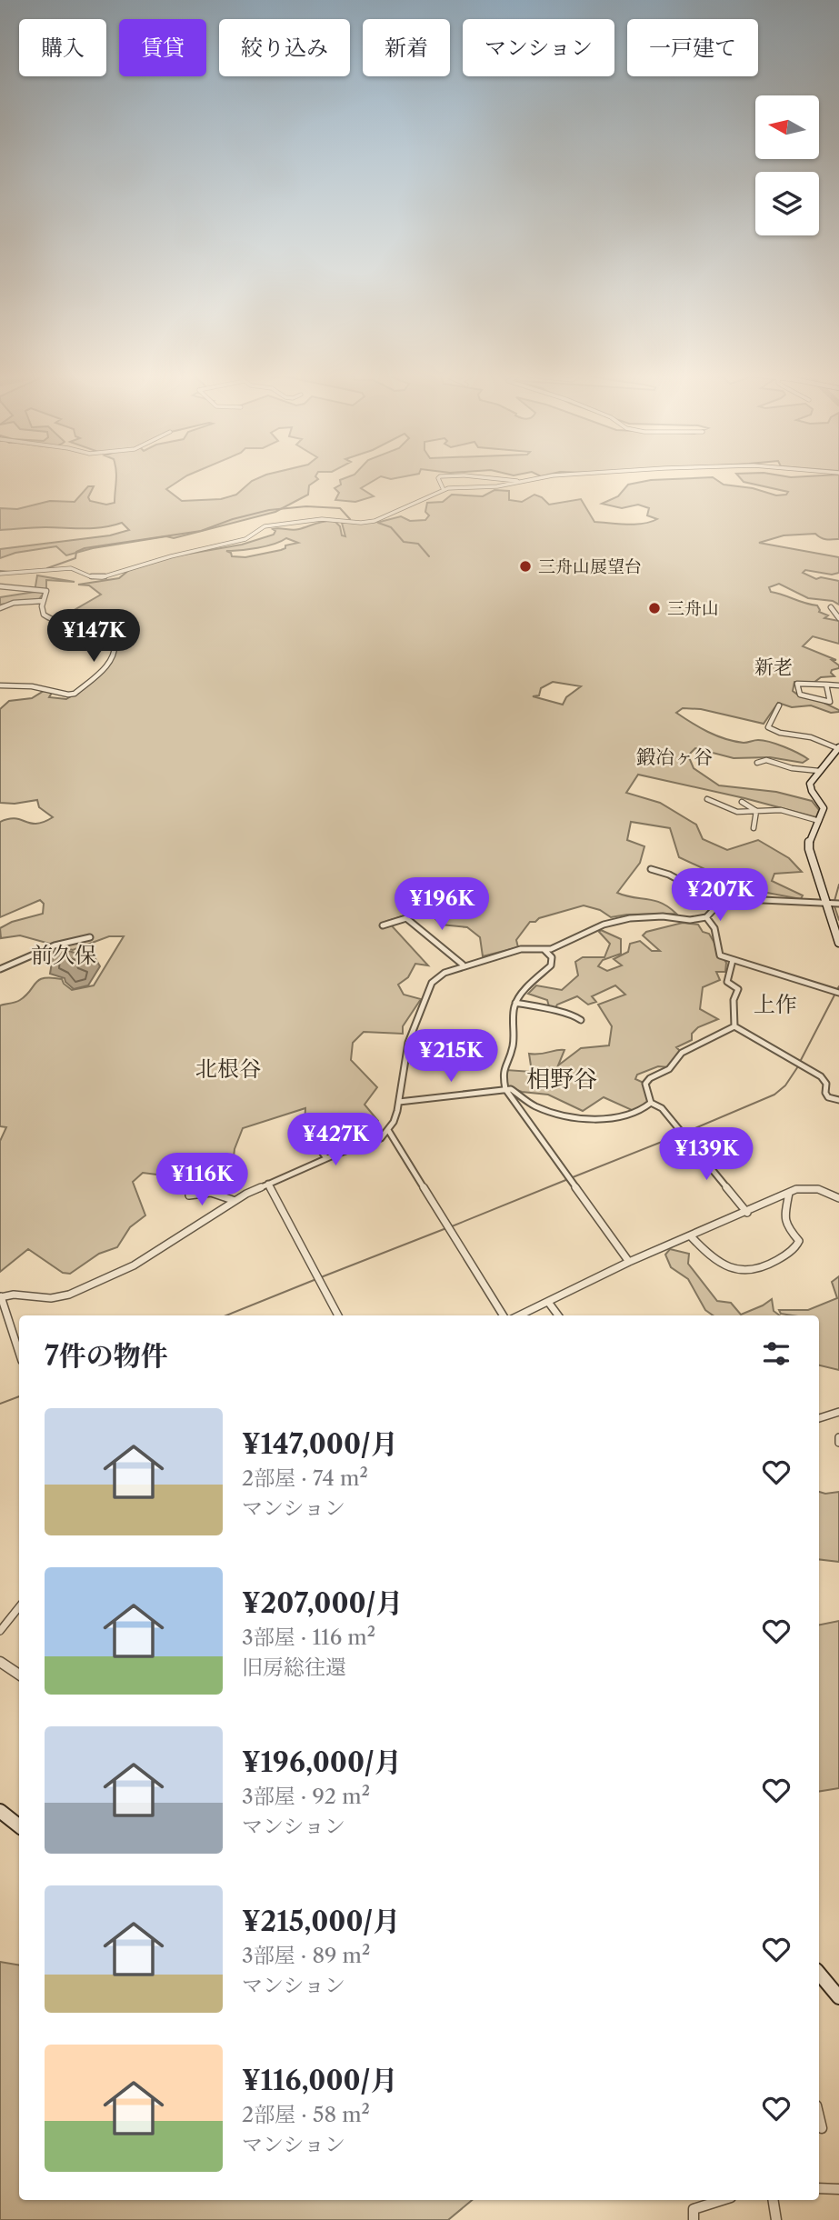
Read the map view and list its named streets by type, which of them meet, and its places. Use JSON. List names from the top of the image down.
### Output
{
  "districts": [
    "新老",
    "鍛冶ヶ谷",
    "前久保",
    "上作",
    "北根谷",
    "相野谷"
  ],
  "places": ["三舟山展望台", "三舟山"],
  "north": "left",
  "page": {
    "chip": [
      "購入",
      "賃貸",
      "絞り込み",
      "新着",
      "マンション",
      "一戸建て"
    ],
    "price": [
      "¥147K",
      "¥207K",
      "¥196K",
      "¥215K",
      "¥427K",
      "¥139K",
      "¥116K"
    ],
    "heading": "7件の物件",
    "list": [
      {
        "name": "¥147,000/月",
        "note": "2部屋 · 74 m² · マンション"
      },
      {
        "name": "¥207,000/月",
        "note": "3部屋 · 116 m² · 旧房総往還"
      },
      {
        "name": "¥196,000/月",
        "note": "3部屋 · 92 m² · マンション"
      },
      {
        "name": "¥215,000/月",
        "note": "3部屋 · 89 m² · マンション"
      },
      {
        "name": "¥116,000/月",
        "note": "2部屋 · 58 m² · マンション"
      }
    ]
  }
}
